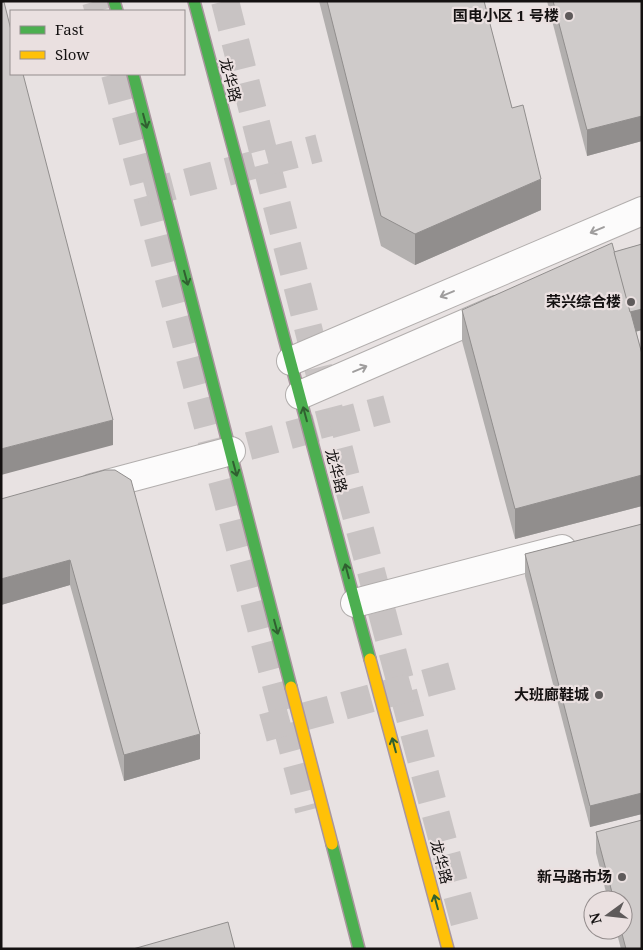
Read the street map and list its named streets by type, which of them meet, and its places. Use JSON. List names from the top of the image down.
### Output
{
  "streets": {
    "main road": ["龙华路"]
  },
  "places": [
    "国电小区 1 号楼",
    "荣兴综合楼",
    "大班廊鞋城",
    "新马路市场"
  ],
  "legend": ["Fast", "Slow"],
  "north": "left"
}
